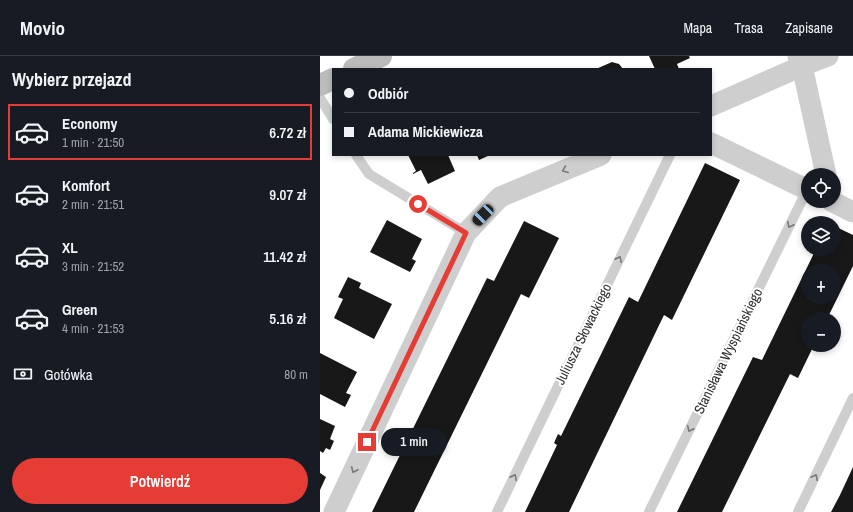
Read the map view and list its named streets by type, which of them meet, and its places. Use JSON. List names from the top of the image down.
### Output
{
  "streets": {
    "lane": ["Juliusza Słowackiego", "Stanisława Wyspiańskiego"]
  },
  "one_way": ["Juliusza Słowackiego", "Stanisława Wyspiańskiego"],
  "page": {
    "header": "Movio",
    "nav": ["Mapa", "Trasa", "Zapisane"],
    "heading": "Wybierz przejazd",
    "banner": ["Odbiór", "Adama Mickiewicza"],
    "list": [
      {
        "name": "Economy",
        "note": "1 min · 21:50",
        "value": "6.72 zł"
      },
      {
        "name": "Komfort",
        "note": "2 min · 21:51",
        "value": "9.07 zł"
      },
      {
        "name": "XL",
        "note": "3 min · 21:52",
        "value": "11.42 zł"
      },
      {
        "name": "Green",
        "note": "4 min · 21:53",
        "value": "5.16 zł"
      }
    ],
    "map_buttons": ["+", "−"],
    "pay": ["Gotówka", "80 m"],
    "bubble": "1 min",
    "buttons": "Potwierdź"
  }
}
